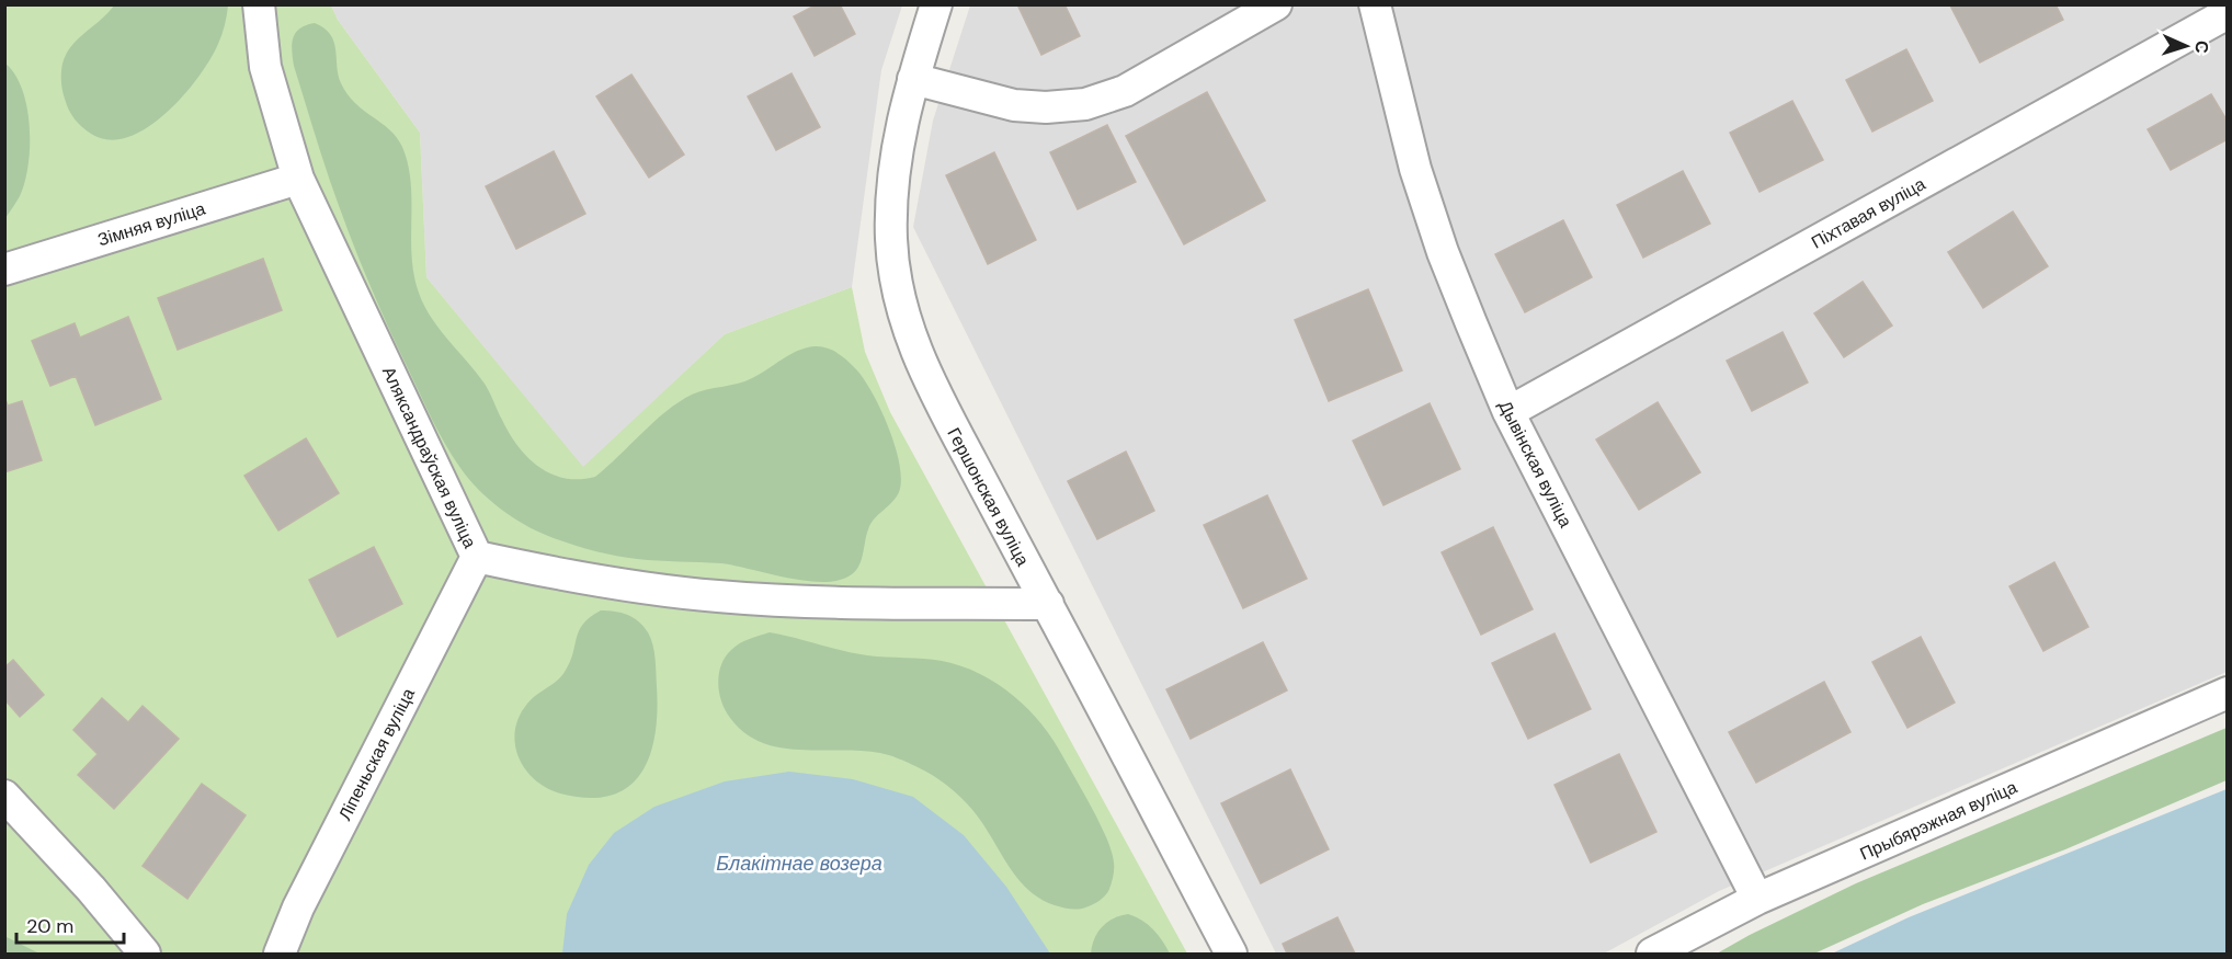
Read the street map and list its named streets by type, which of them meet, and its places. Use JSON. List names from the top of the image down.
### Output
{
  "streets": {
    "street": [
      "Піхтавая вуліца",
      "Зімняя вуліца",
      "Аляксандраўская вуліца",
      "Дывінская вуліца",
      "Гершонская вуліца",
      "Ліпеньская вуліца",
      "Прыбярэжная вуліца"
    ]
  },
  "crossings": [
    ["Піхтавая вуліца", "Дывінская вуліца"],
    ["Зімняя вуліца", "Аляксандраўская вуліца"],
    ["Аляксандраўская вуліца", "Гершонская вуліца"],
    ["Аляксандраўская вуліца", "Ліпеньская вуліца"],
    ["Дывінская вуліца", "Прыбярэжная вуліца"]
  ],
  "water": ["Блакітнае возера"],
  "scale_bar": "20 m",
  "north": "right"
}
